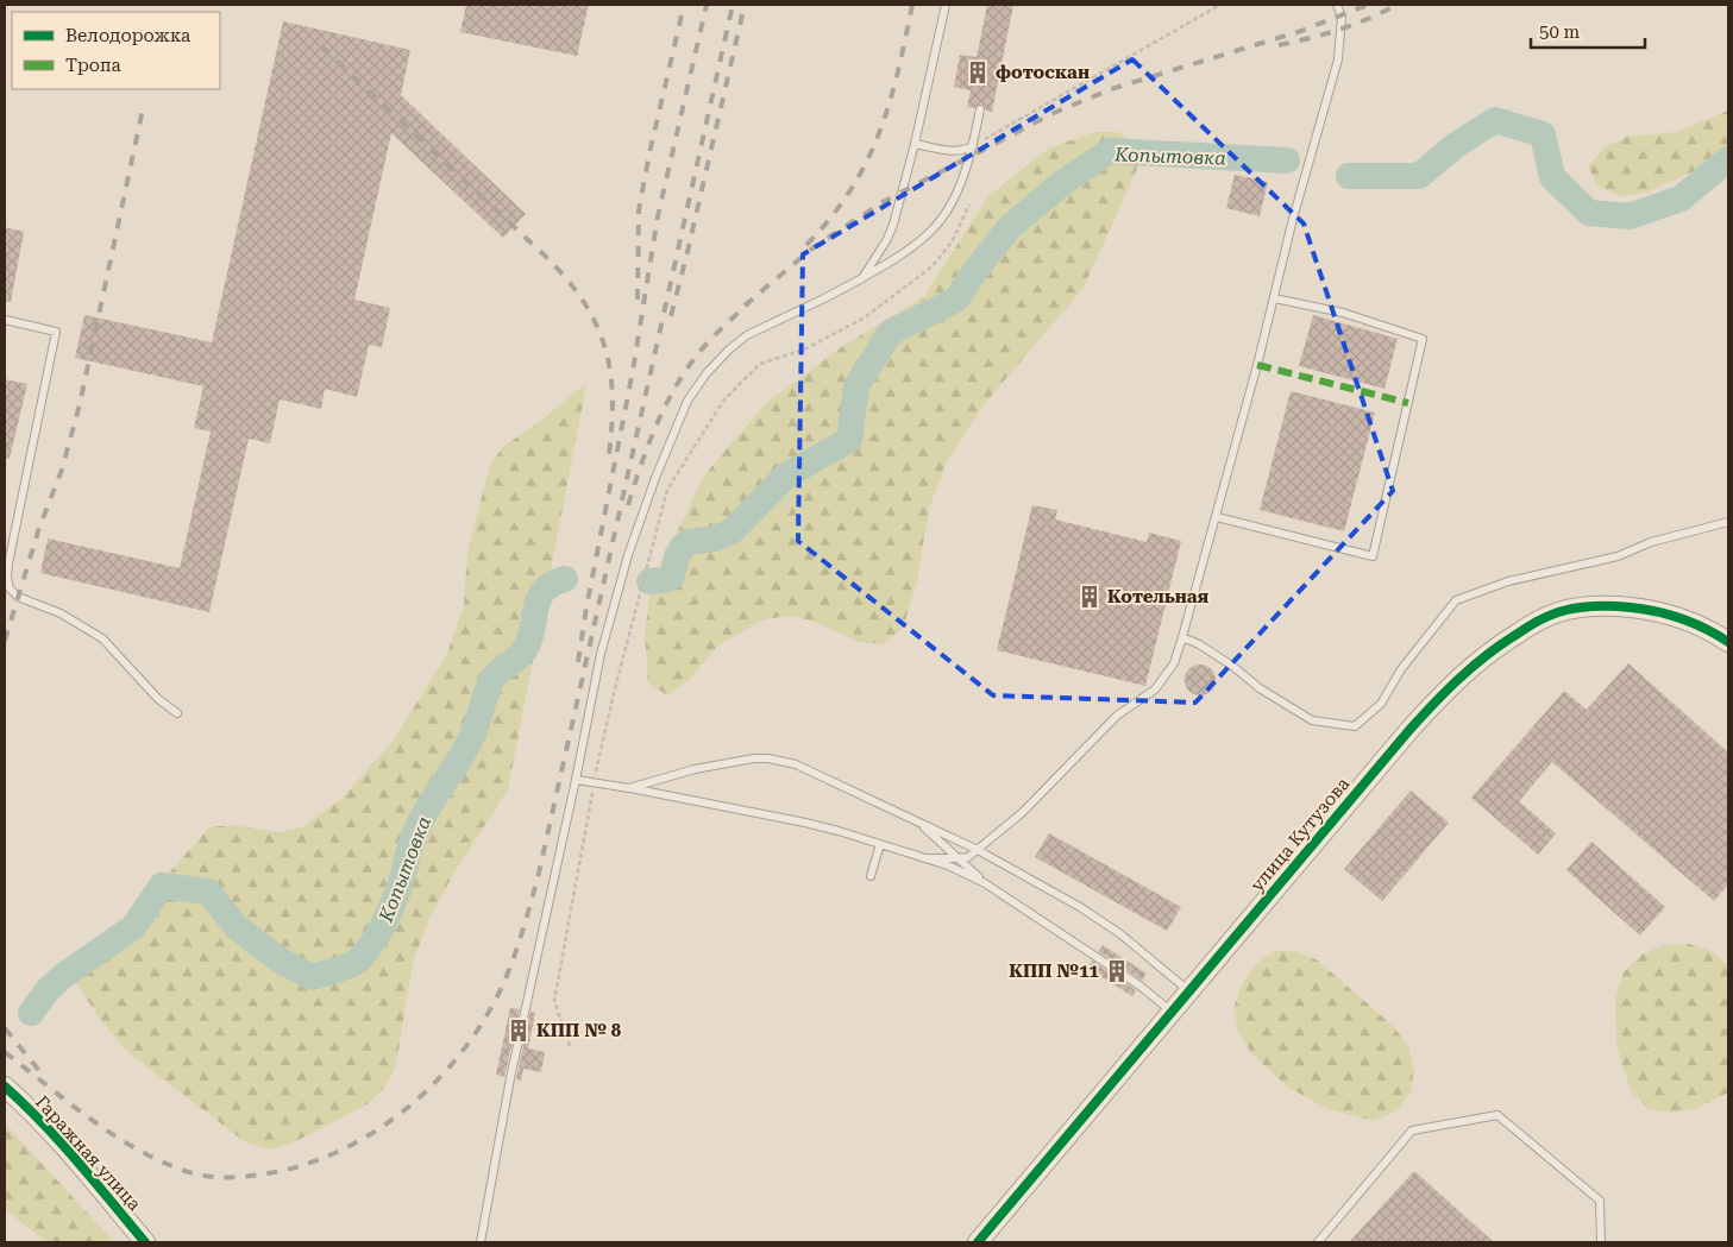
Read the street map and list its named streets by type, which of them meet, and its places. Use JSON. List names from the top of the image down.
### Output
{
  "streets": {
    "street": ["улица Кутузова", "Гаражная улица"]
  },
  "water": ["Копытовка"],
  "places": {
    "building": [
      "фотоскан",
      "Котельная",
      "КПП №11",
      "КПП № 8"
    ]
  },
  "legend": ["Велодорожка", "Тропа"],
  "scale_bar": "50 m"
}
